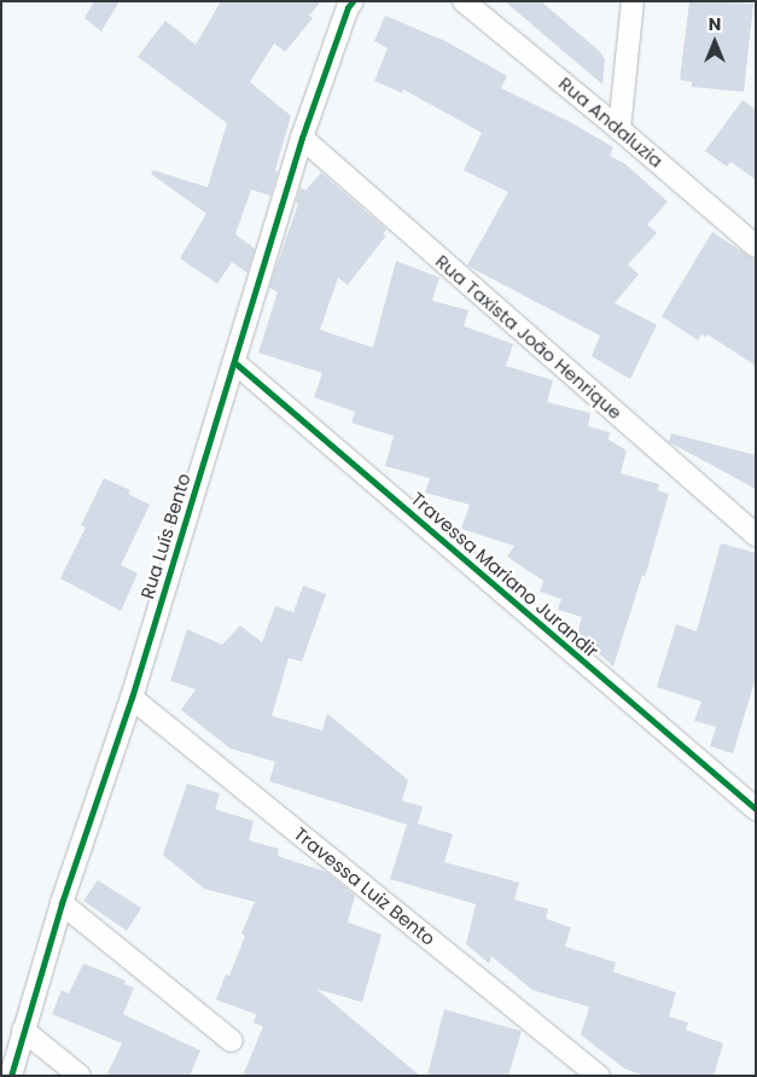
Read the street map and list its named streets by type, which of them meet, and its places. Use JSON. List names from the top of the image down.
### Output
{
  "streets": {
    "street": [
      "Rua Andaluzia",
      "Rua Taxista João Henrique",
      "Rua Luís Bento",
      "Travessa Mariano Jurandir",
      "Travessa Luiz Bento"
    ]
  },
  "crossings": [
    ["Rua Taxista João Henrique", "Rua Luís Bento"],
    ["Rua Luís Bento", "Travessa Mariano Jurandir"],
    ["Rua Luís Bento", "Travessa Luiz Bento"]
  ],
  "north": "top"
}
